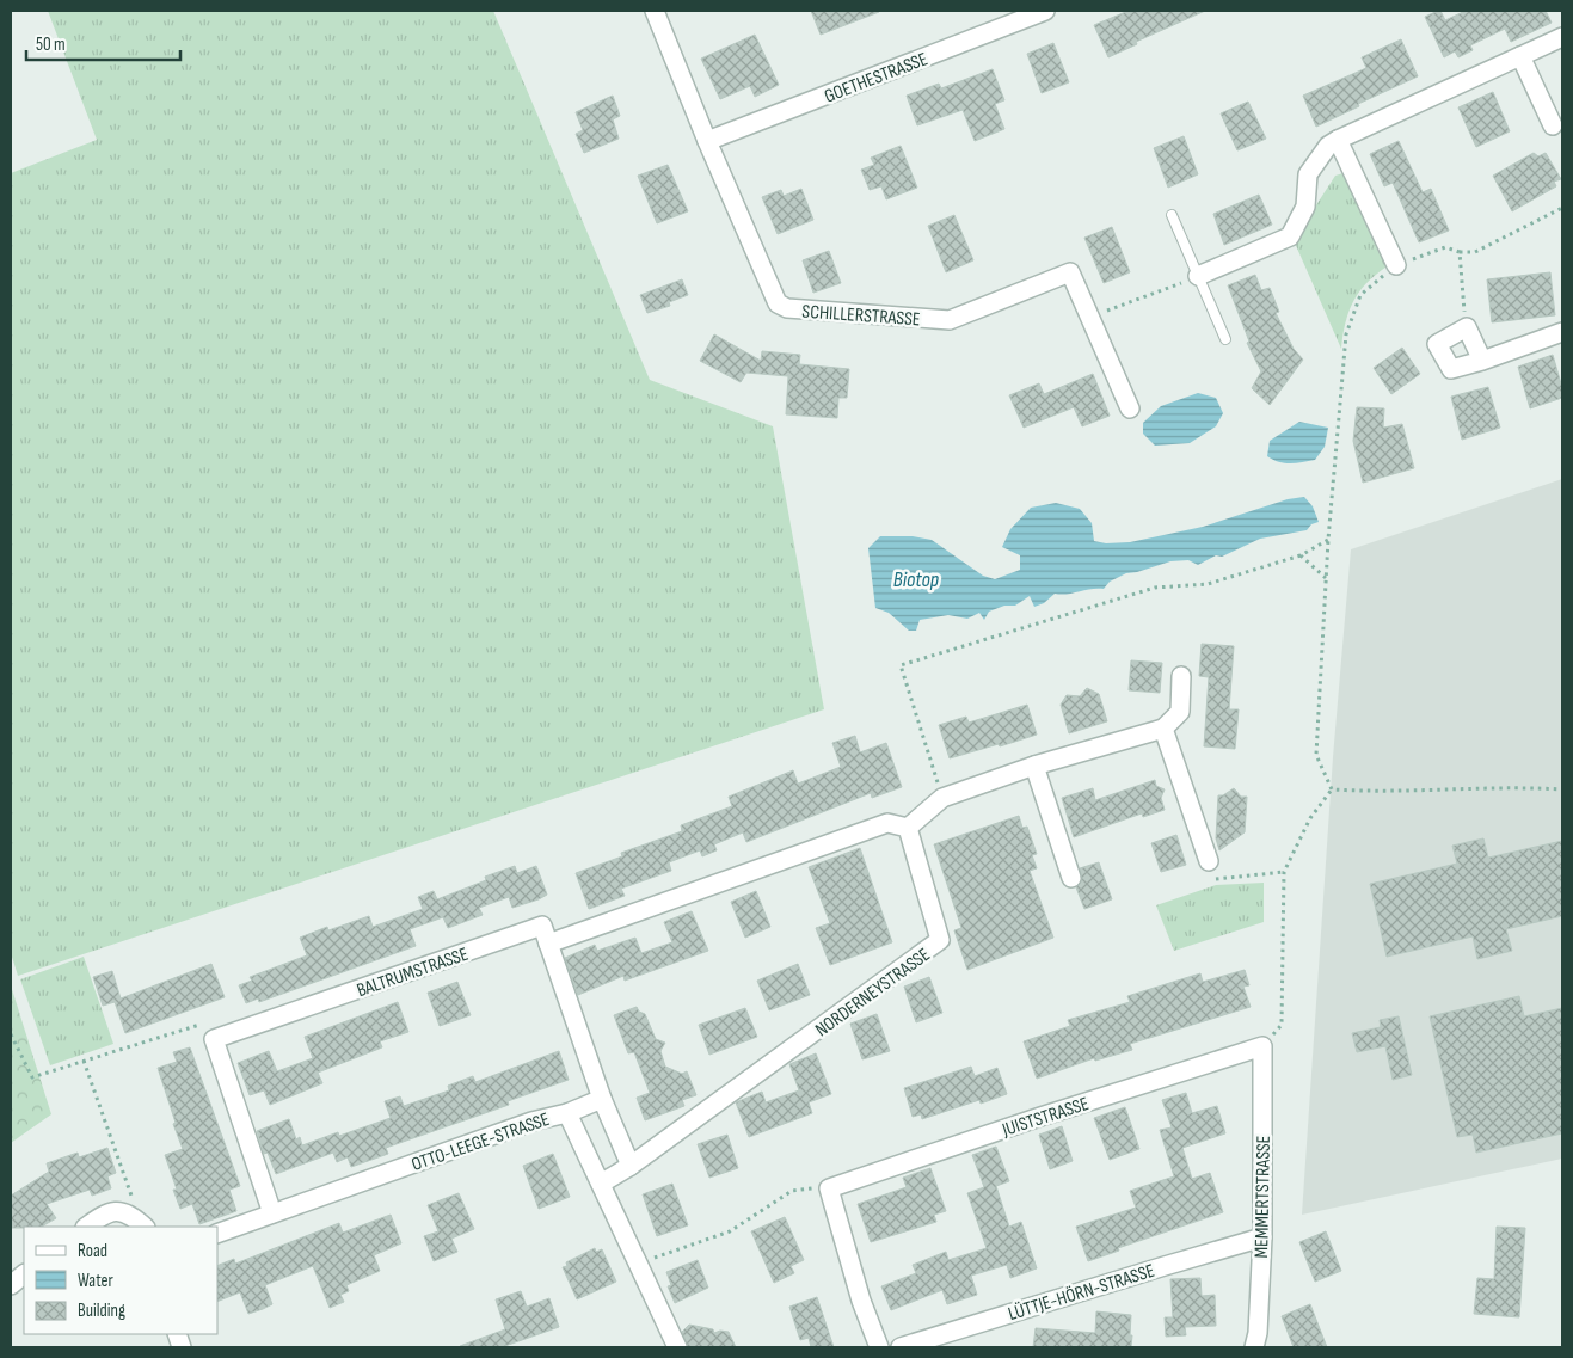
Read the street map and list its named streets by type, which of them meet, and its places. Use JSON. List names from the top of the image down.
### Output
{
  "streets": {
    "street": [
      "GOETHESTRASSE",
      "SCHILLERSTRASSE",
      "BALTRUMSTRASSE",
      "NORDERNEYSTRASSE",
      "JUISTSTRASSE",
      "OTTO-LEEGE-STRASSE",
      "MEMMERTSTRASSE",
      "LÜTTJE-HÖRN-STRASSE"
    ]
  },
  "crossings": [
    ["GOETHESTRASSE", "SCHILLERSTRASSE"],
    ["BALTRUMSTRASSE", "NORDERNEYSTRASSE"],
    ["NORDERNEYSTRASSE", "OTTO-LEEGE-STRASSE"],
    ["JUISTSTRASSE", "MEMMERTSTRASSE"],
    ["MEMMERTSTRASSE", "LÜTTJE-HÖRN-STRASSE"]
  ],
  "water": ["Biotop"],
  "legend": ["Road", "Water", "Building"],
  "scale_bar": "50 m"
}
